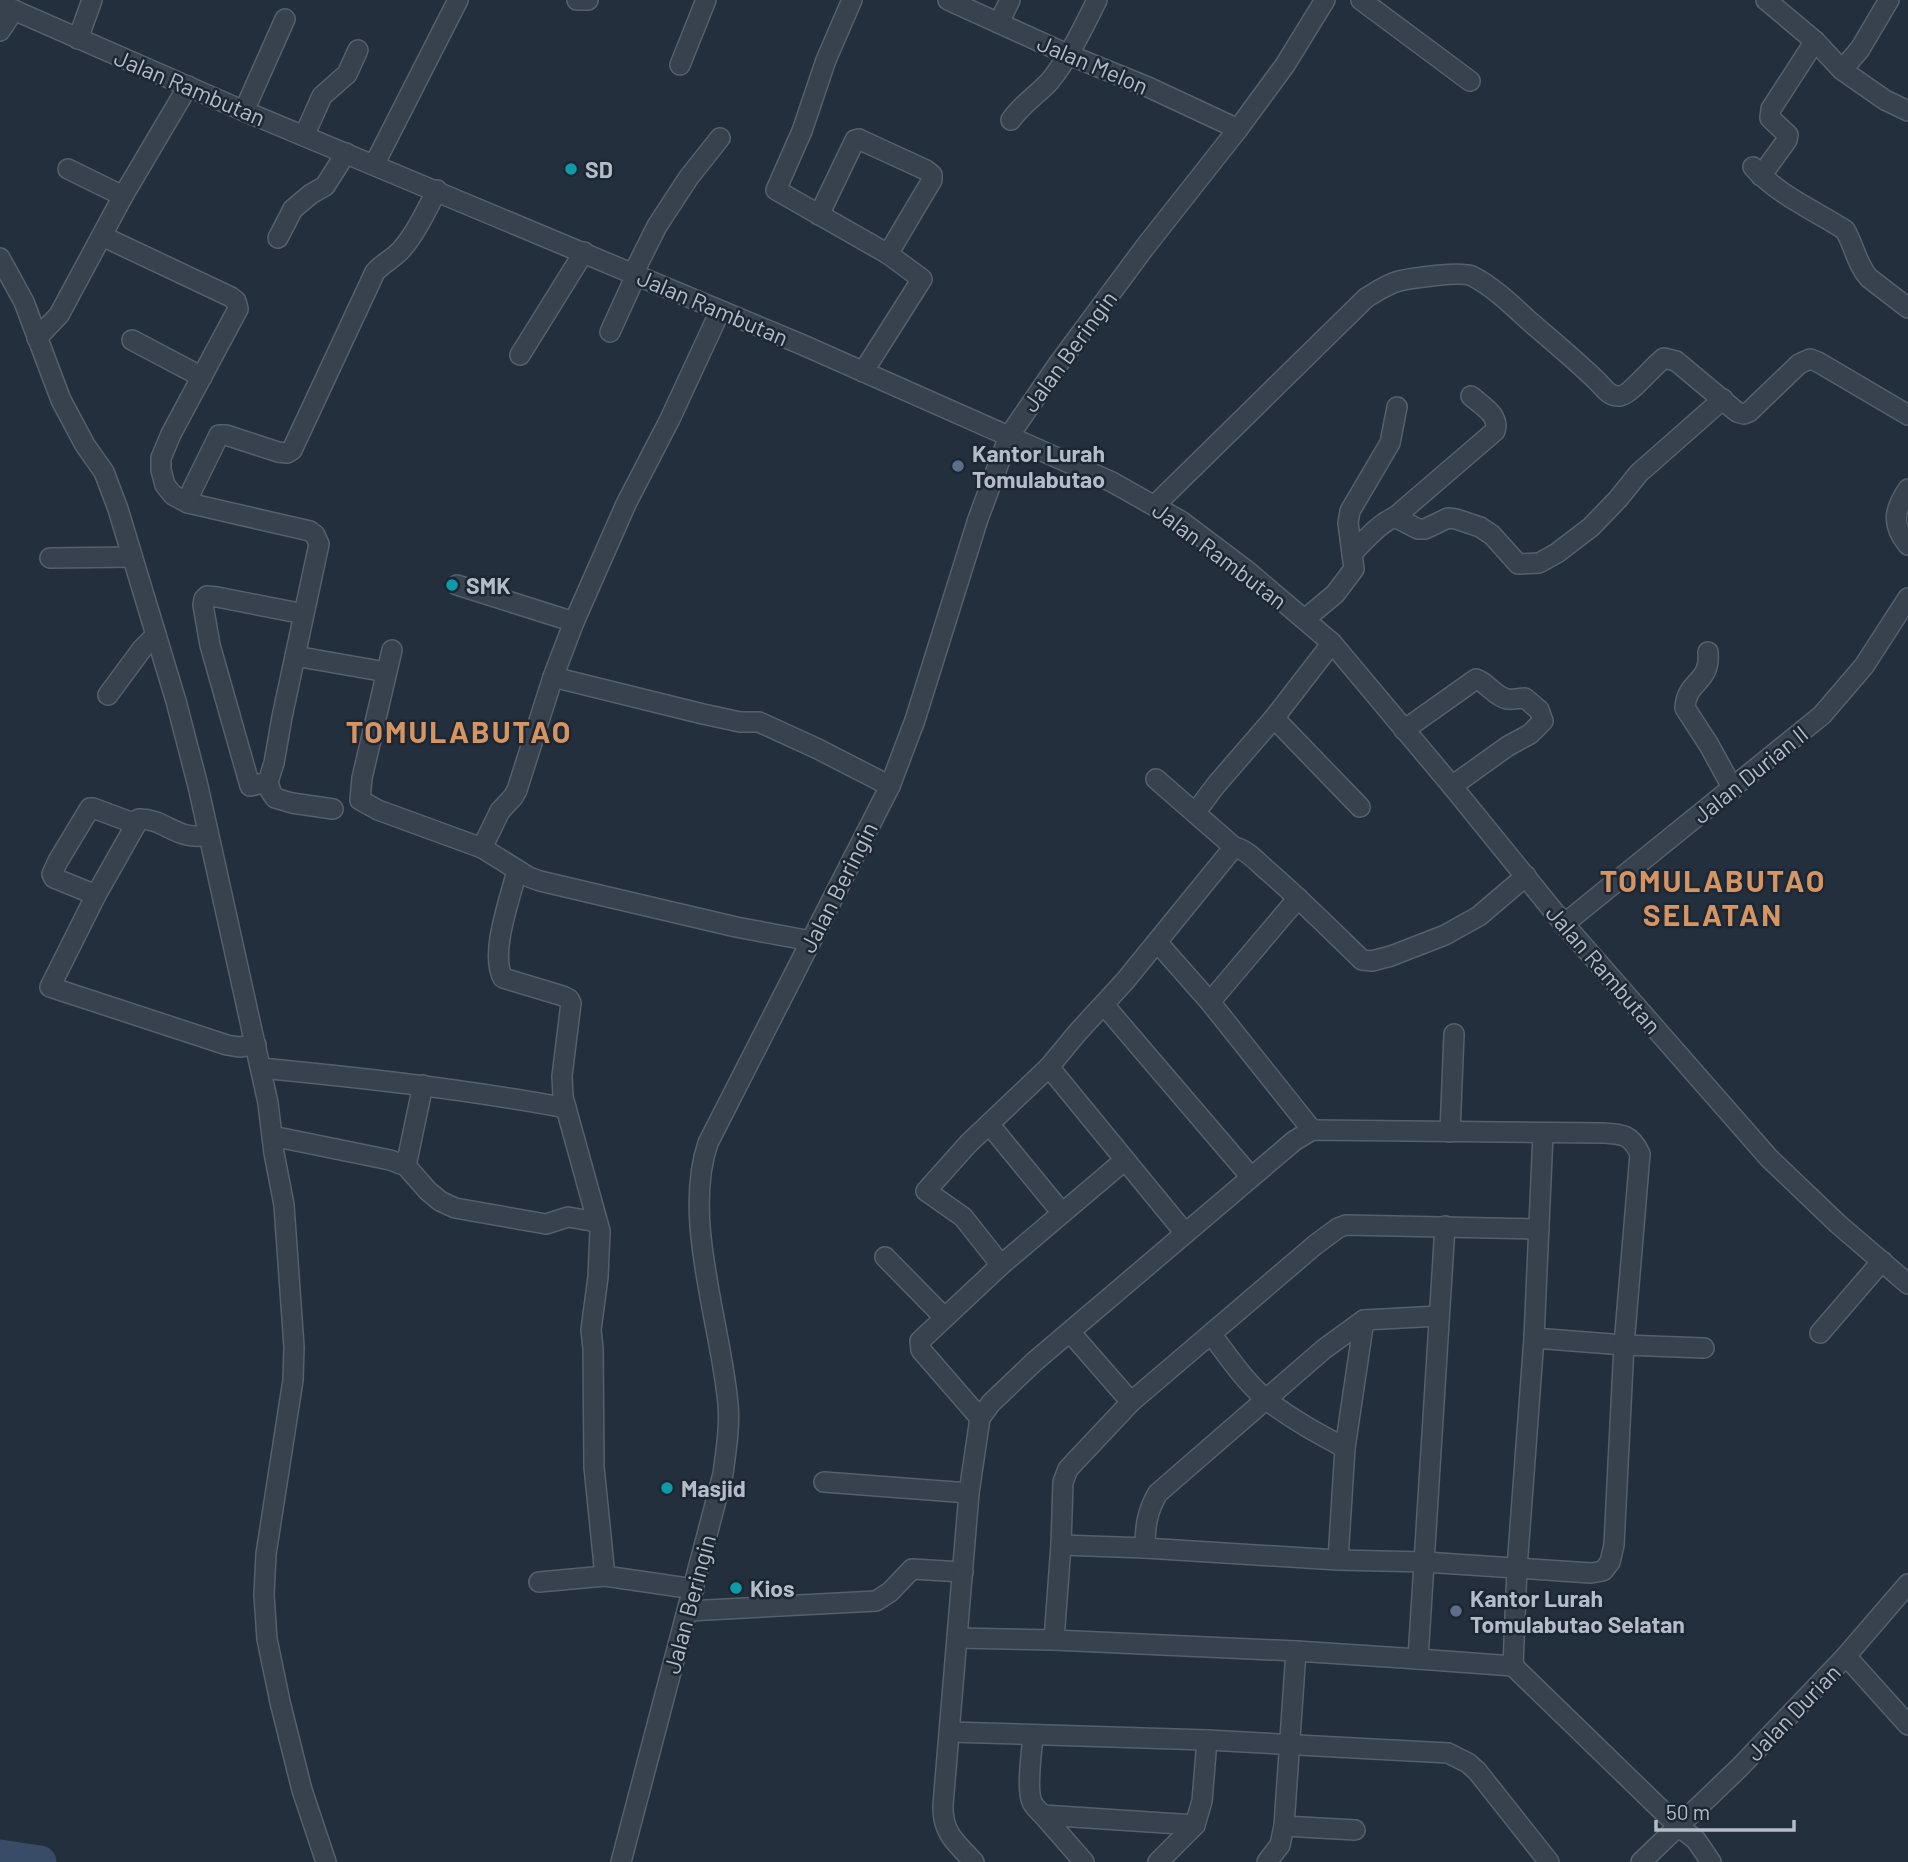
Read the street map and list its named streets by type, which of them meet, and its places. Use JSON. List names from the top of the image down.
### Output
{
  "streets": {
    "street": [
      "Jalan Melon",
      "Jalan Rambutan",
      "Jalan Beringin",
      "Jalan Durian II",
      "Jalan Durian"
    ]
  },
  "crossings": [
    ["Jalan Melon", "Jalan Beringin"],
    ["Jalan Rambutan", "Jalan Beringin"],
    ["Jalan Rambutan", "Jalan Durian II"]
  ],
  "districts": ["TOMULABUTAO", "TOMULABUTAO SELATAN"],
  "places": [
    "SD",
    "Kantor Lurah Tomulabutao",
    "SMK",
    "Masjid",
    "Kios",
    "Kantor Lurah Tomulabutao Selatan"
  ],
  "scale_bar": "50 m"
}
